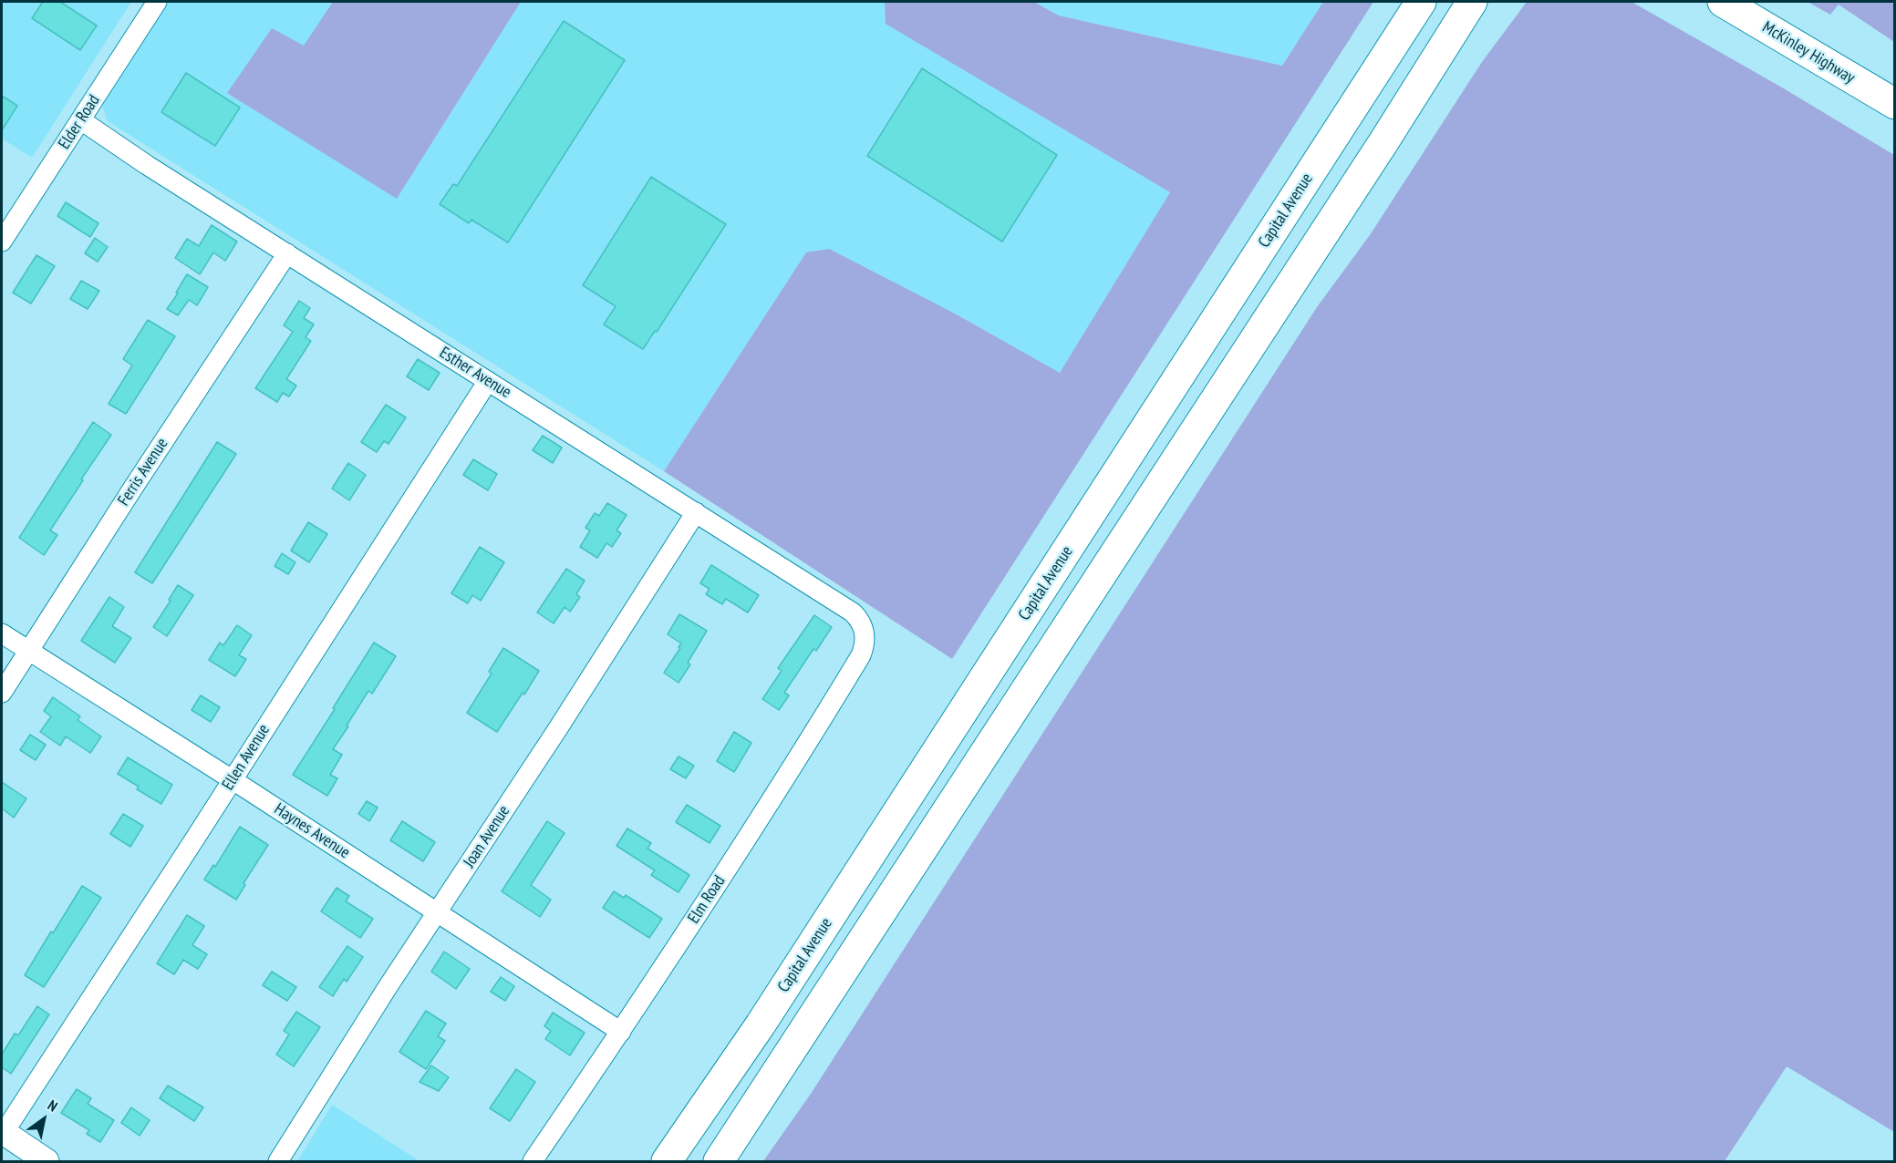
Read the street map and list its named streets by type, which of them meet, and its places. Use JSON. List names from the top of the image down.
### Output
{
  "streets": {
    "main road": ["McKinley Highway", "Capital Avenue"],
    "street": [
      "Elder Road",
      "Esther Avenue",
      "Ferris Avenue",
      "Ellen Avenue",
      "Haynes Avenue",
      "Joan Avenue",
      "Elm Road"
    ]
  },
  "crossings": [
    ["Elder Road", "Esther Avenue"],
    ["Esther Avenue", "Ferris Avenue"],
    ["Esther Avenue", "Ellen Avenue"],
    ["Esther Avenue", "Joan Avenue"],
    ["Esther Avenue", "Elm Road"],
    ["Ferris Avenue", "Haynes Avenue"],
    ["Ellen Avenue", "Haynes Avenue"],
    ["Haynes Avenue", "Joan Avenue"],
    ["Haynes Avenue", "Elm Road"]
  ],
  "north": "top right"
}
